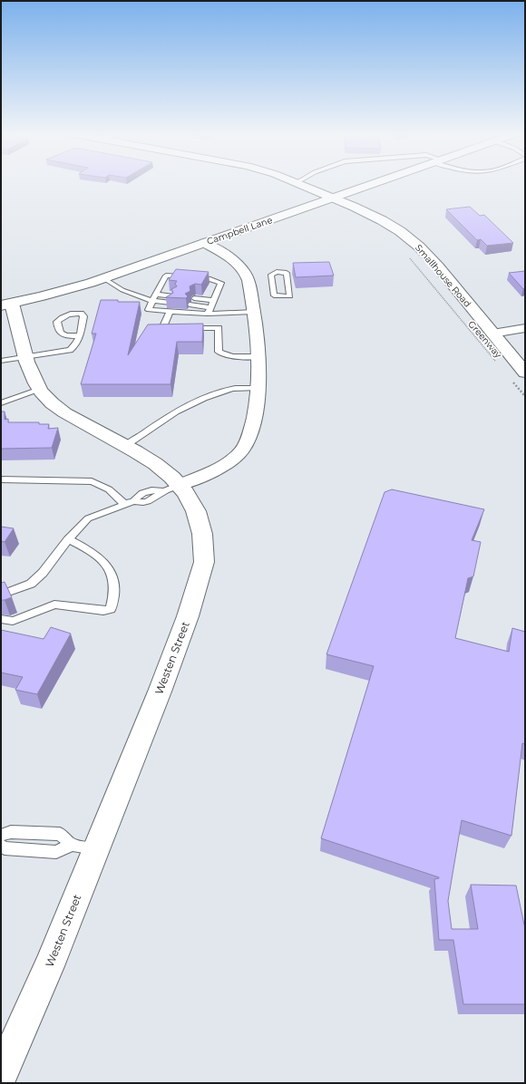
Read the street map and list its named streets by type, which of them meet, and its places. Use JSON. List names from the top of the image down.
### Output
{
  "streets": {
    "street": ["Campbell Lane", "Smallhouse Road", "Westen Street"],
    "path": ["Greenway"]
  },
  "crossings": [
    ["Campbell Lane", "Smallhouse Road"],
    ["Campbell Lane", "Westen Street"]
  ]
}
